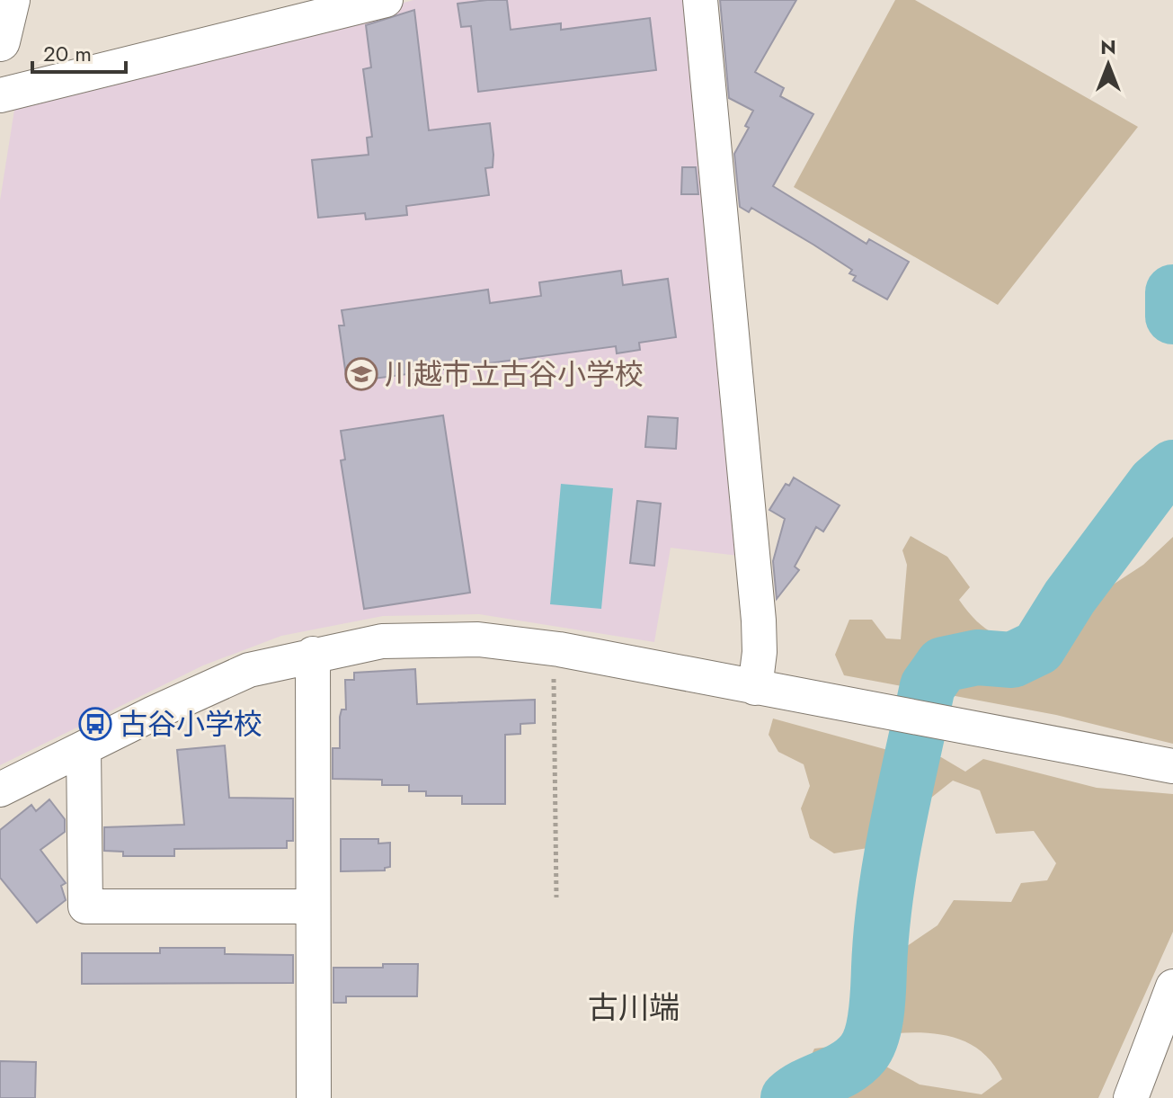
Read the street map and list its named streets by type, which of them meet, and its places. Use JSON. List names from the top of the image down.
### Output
{
  "districts": ["古川端"],
  "places": {
    "school or university": ["川越市立古谷小学校"],
    "bus stop": ["古谷小学校"]
  },
  "scale_bar": "20 m",
  "north": "top"
}
